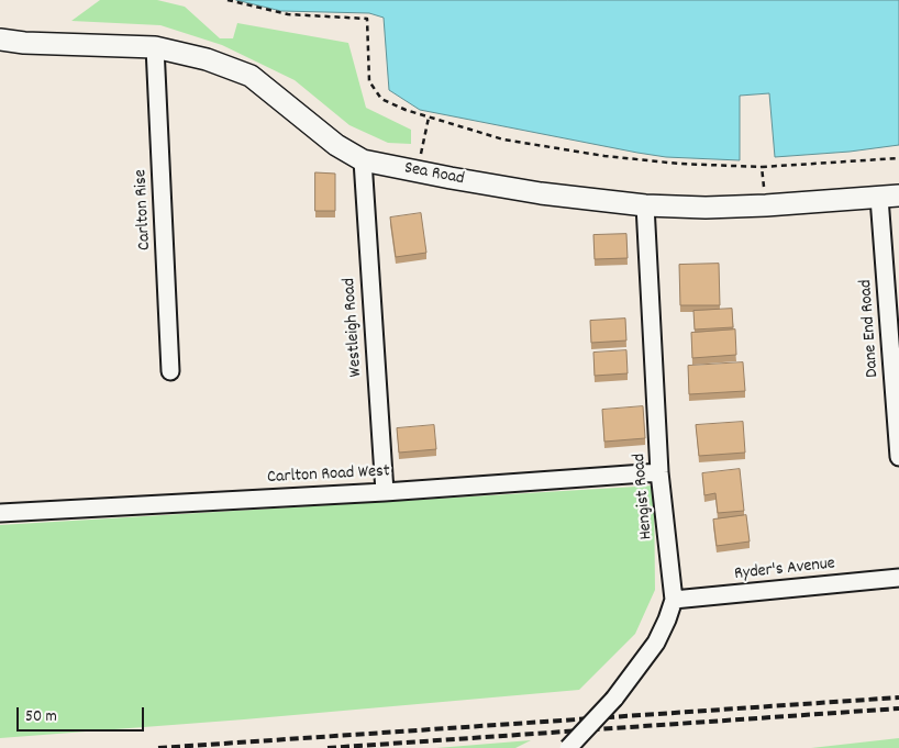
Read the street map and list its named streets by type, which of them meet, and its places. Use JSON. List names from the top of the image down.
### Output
{
  "streets": {
    "street": [
      "Sea Road",
      "Carlton Rise",
      "Westleigh Road",
      "Dane End Road",
      "Carlton Road West",
      "Hengist Road",
      "Ryder's Avenue"
    ]
  },
  "crossings": [
    ["Sea Road", "Carlton Rise"],
    ["Sea Road", "Westleigh Road"],
    ["Sea Road", "Dane End Road"],
    ["Sea Road", "Hengist Road"],
    ["Westleigh Road", "Carlton Road West"],
    ["Carlton Road West", "Hengist Road"],
    ["Hengist Road", "Ryder's Avenue"]
  ],
  "scale_bar": "50 m"
}
